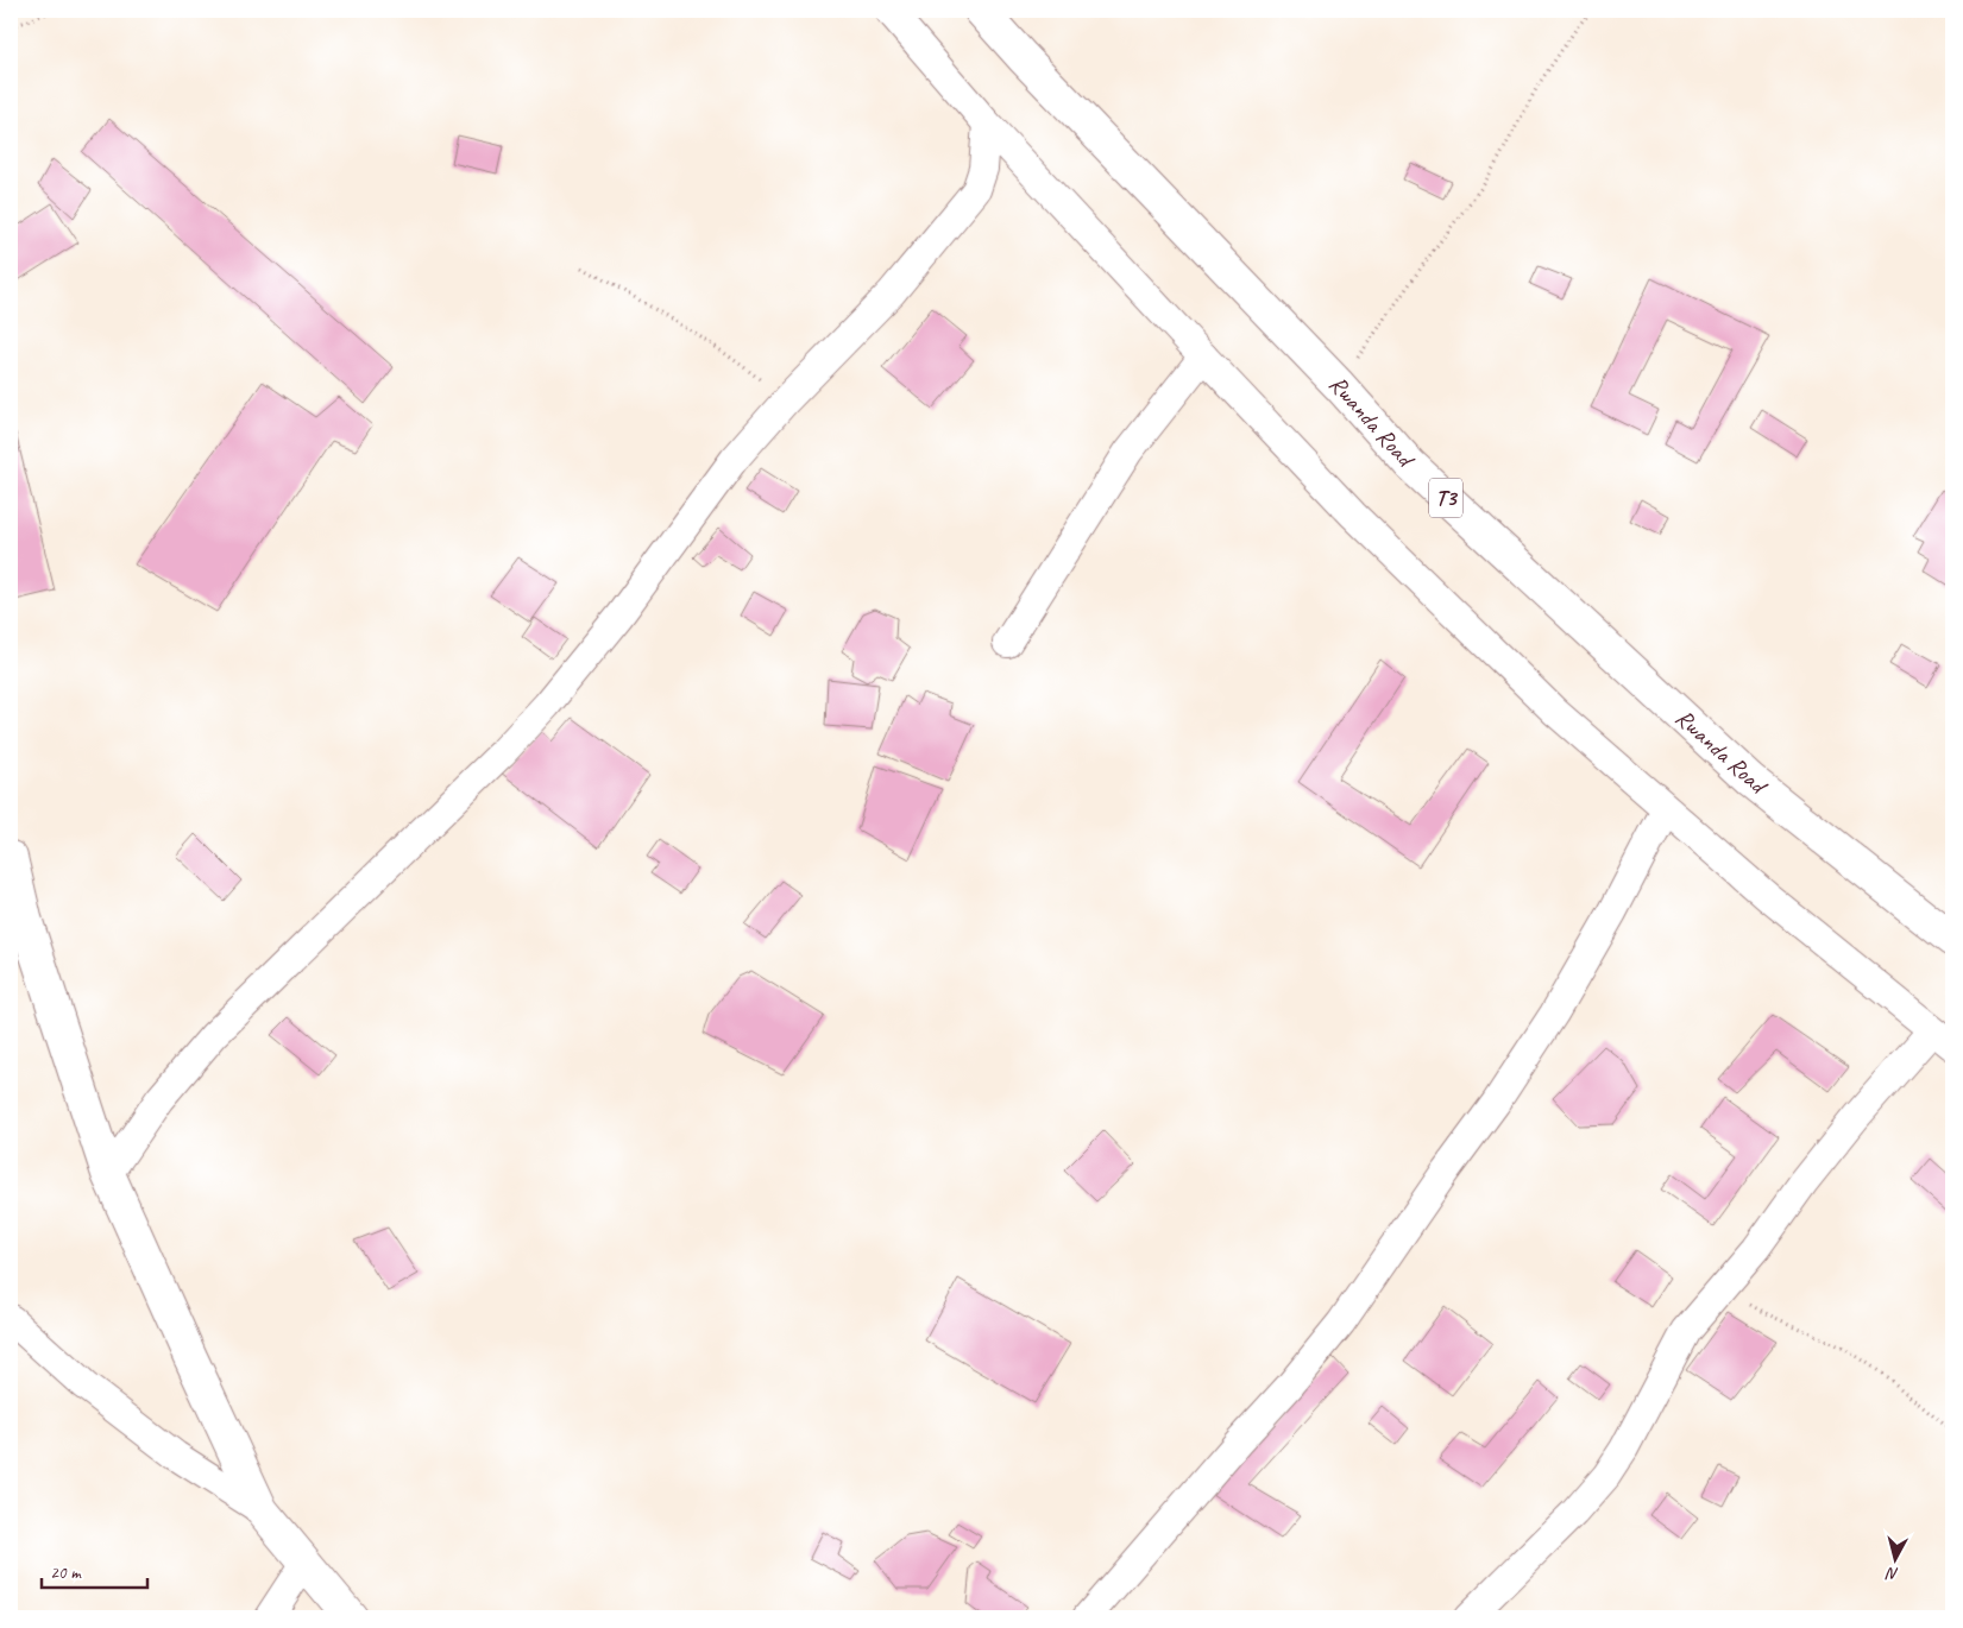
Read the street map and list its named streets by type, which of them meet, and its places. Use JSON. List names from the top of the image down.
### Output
{
  "streets": {
    "main road": ["Rwanda Road", "T3"]
  },
  "scale_bar": "20 m",
  "north": "bottom"
}
